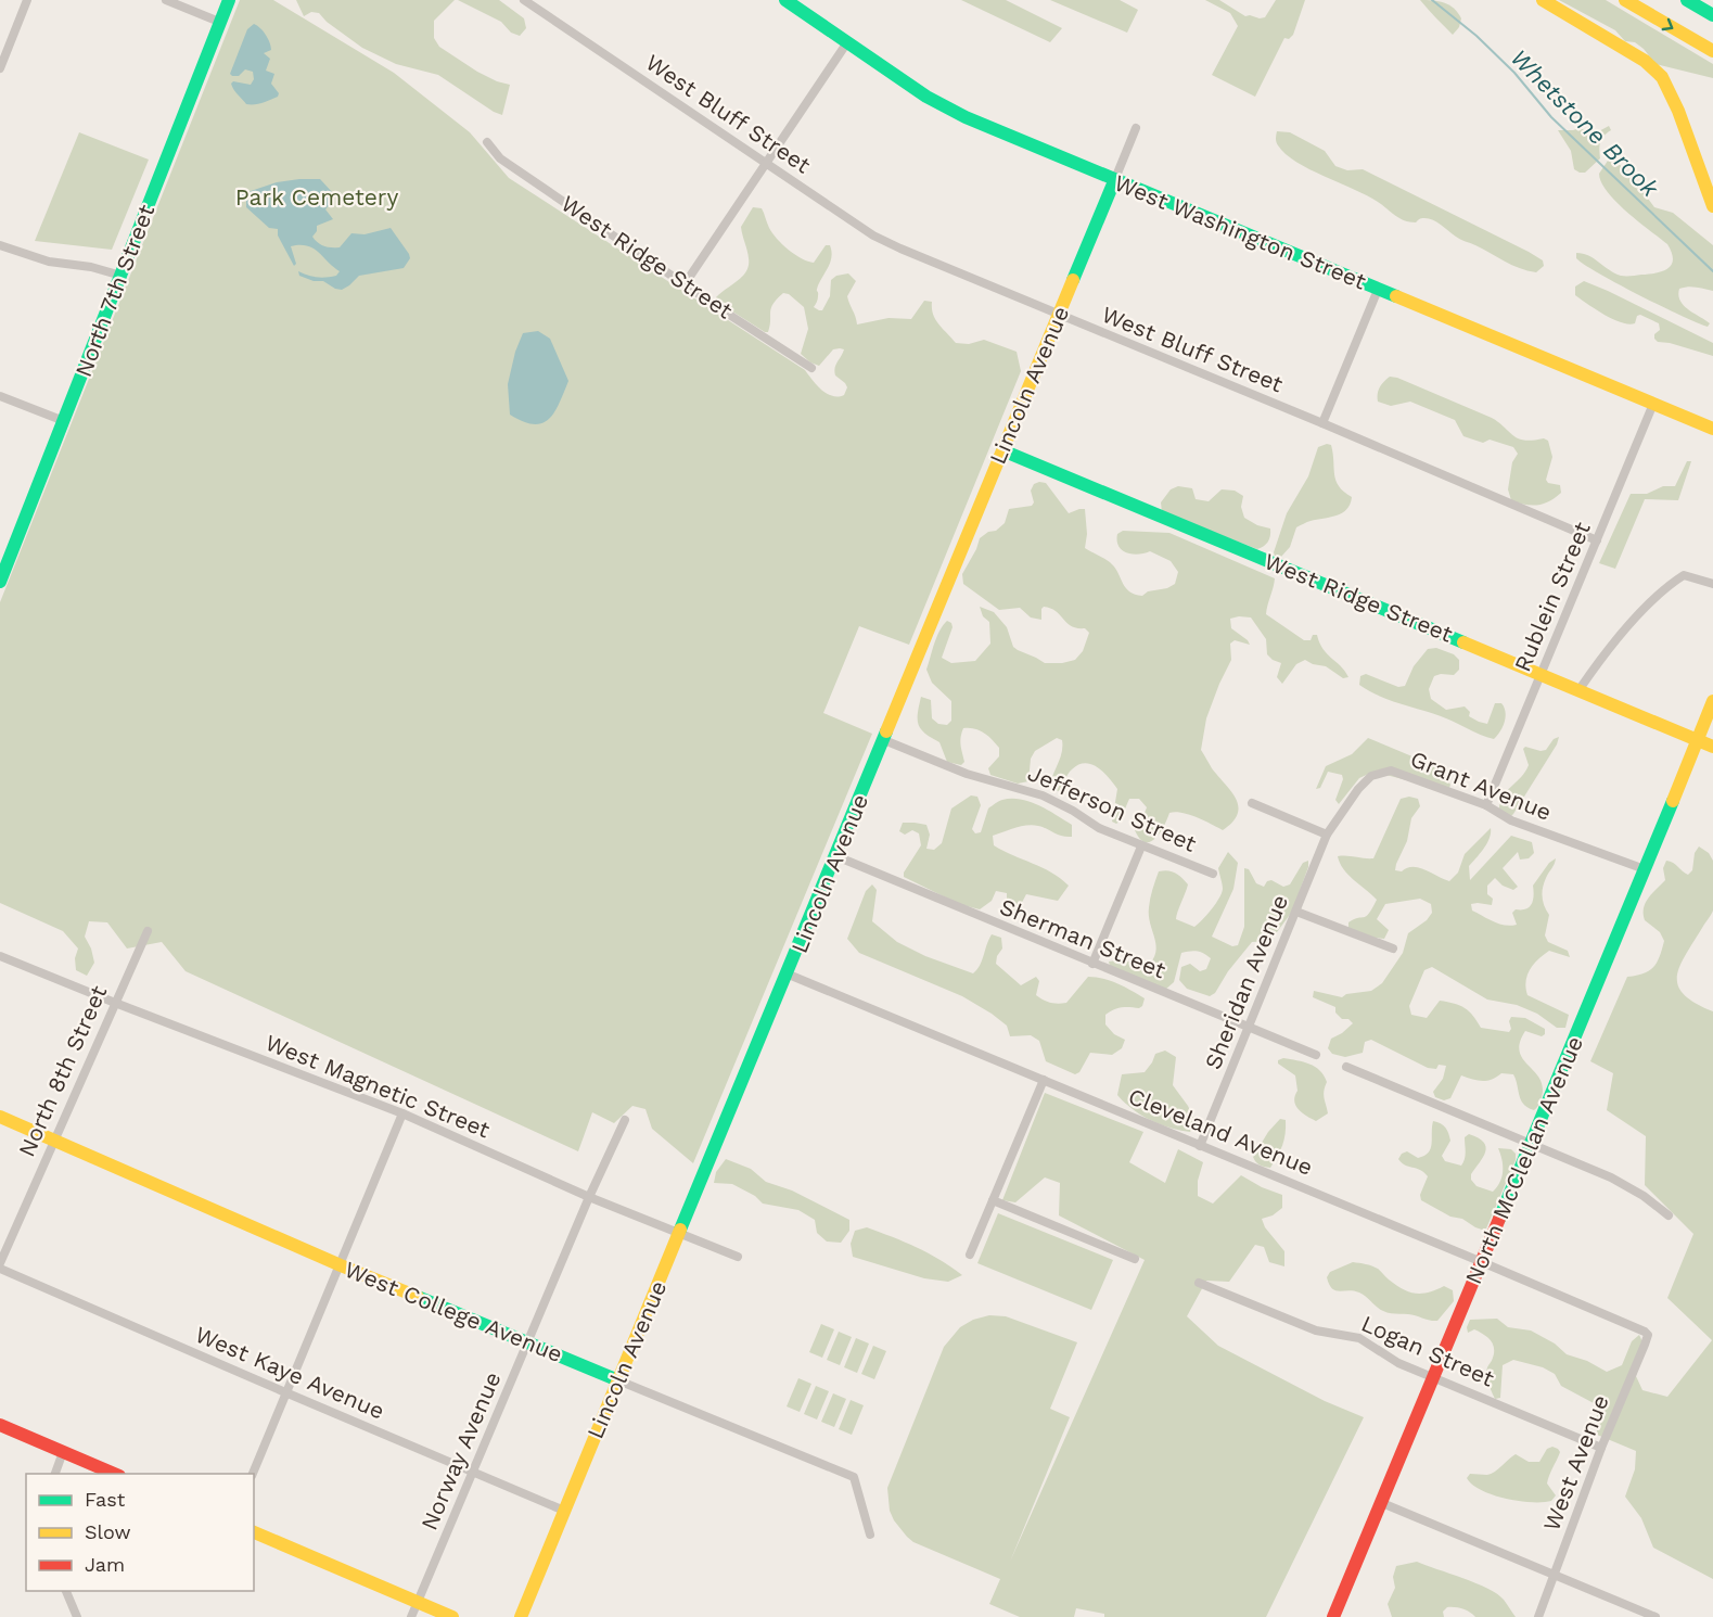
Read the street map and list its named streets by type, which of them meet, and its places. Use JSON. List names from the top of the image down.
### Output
{
  "streets": {
    "main road": [
      "West Washington Street",
      "West Ridge Street",
      "North 7th Street",
      "Lincoln Avenue",
      "North McClellan Avenue",
      "West College Avenue"
    ],
    "street": [
      "West Bluff Street",
      "Rublein Street",
      "Grant Avenue",
      "Jefferson Street",
      "Sherman Street",
      "Sheridan Avenue",
      "North 8th Street",
      "West Magnetic Street",
      "Cleveland Avenue",
      "Logan Street",
      "West Kaye Avenue",
      "Norway Avenue",
      "West Avenue"
    ]
  },
  "crossings": [
    ["West Bluff Street", "Lincoln Avenue"],
    ["West Bluff Street", "Rublein Street"],
    ["West Washington Street", "Lincoln Avenue"],
    ["West Washington Street", "Rublein Street"],
    ["West Ridge Street", "Lincoln Avenue"],
    ["West Ridge Street", "Rublein Street"],
    ["West Ridge Street", "North McClellan Avenue"],
    ["Lincoln Avenue", "Jefferson Street"],
    ["Lincoln Avenue", "Sherman Street"],
    ["Lincoln Avenue", "West Magnetic Street"],
    ["Lincoln Avenue", "Cleveland Avenue"],
    ["Lincoln Avenue", "West College Avenue"],
    ["Lincoln Avenue", "West Kaye Avenue"],
    ["Rublein Street", "Grant Avenue"],
    ["Grant Avenue", "Sheridan Avenue"],
    ["Grant Avenue", "North McClellan Avenue"],
    ["Sherman Street", "Sheridan Avenue"],
    ["Sheridan Avenue", "Cleveland Avenue"],
    ["North 8th Street", "West Magnetic Street"],
    ["North 8th Street", "West College Avenue"],
    ["West Magnetic Street", "Norway Avenue"],
    ["Cleveland Avenue", "North McClellan Avenue"],
    ["Cleveland Avenue", "West Avenue"],
    ["North McClellan Avenue", "Logan Street"],
    ["West College Avenue", "Norway Avenue"],
    ["Logan Street", "West Avenue"],
    ["West Kaye Avenue", "Norway Avenue"]
  ],
  "water": ["Whetstone Brook"],
  "parks": ["Park Cemetery"],
  "legend": ["Fast", "Slow", "Jam"]
}
